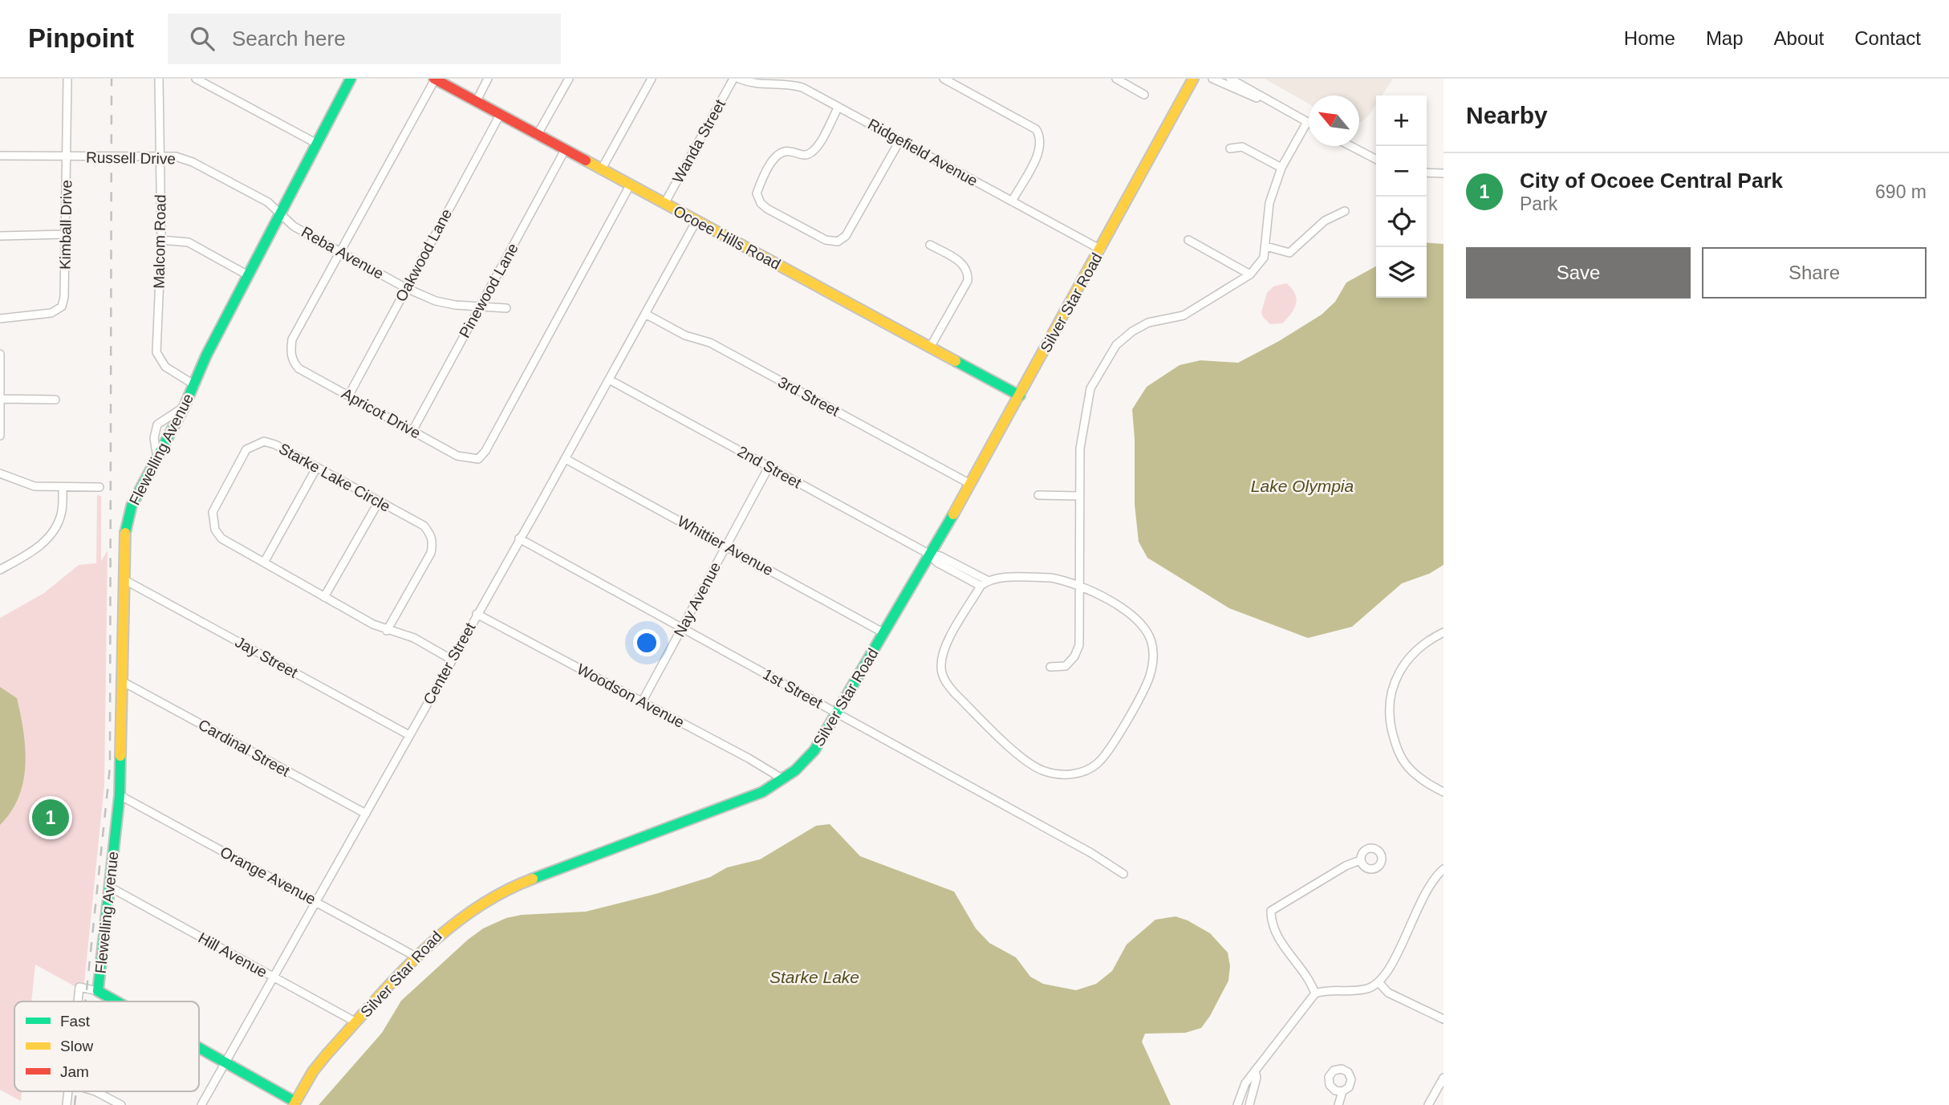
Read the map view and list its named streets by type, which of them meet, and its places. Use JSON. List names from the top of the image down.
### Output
{
  "streets": {
    "street": [
      "Wanda Street",
      "Ridgefield Avenue",
      "Russell Drive",
      "Kimball Drive",
      "Ocoee Hills Road",
      "Malcom Road",
      "Reba Avenue",
      "Oakwood Lane",
      "Pinewood Lane",
      "Silver Star Road",
      "3rd Street",
      "Apricot Drive",
      "Flewelling Avenue",
      "2nd Street",
      "Starke Lake Circle",
      "Whittier Avenue",
      "Nay Avenue",
      "Jay Street",
      "Center Street",
      "1st Street",
      "Woodson Avenue",
      "Cardinal Street",
      "Orange Avenue",
      "Hill Avenue"
    ]
  },
  "crossings": [
    ["Wanda Street", "Ocoee Hills Road"],
    ["Ridgefield Avenue", "Silver Star Road"],
    ["Russell Drive", "Kimball Drive"],
    ["Russell Drive", "Malcom Road"],
    ["Russell Drive", "Reba Avenue"],
    ["Russell Drive", "Flewelling Avenue"],
    ["Ocoee Hills Road", "Oakwood Lane"],
    ["Ocoee Hills Road", "Pinewood Lane"],
    ["Ocoee Hills Road", "Silver Star Road"],
    ["Ocoee Hills Road", "Apricot Drive"],
    ["Ocoee Hills Road", "Center Street"],
    ["Malcom Road", "Flewelling Avenue"],
    ["Reba Avenue", "Oakwood Lane"],
    ["Reba Avenue", "Pinewood Lane"],
    ["Reba Avenue", "Apricot Drive"],
    ["Reba Avenue", "Flewelling Avenue"],
    ["Oakwood Lane", "Apricot Drive"],
    ["Pinewood Lane", "Apricot Drive"],
    ["Silver Star Road", "3rd Street"],
    ["Silver Star Road", "2nd Street"],
    ["Silver Star Road", "Whittier Avenue"],
    ["Silver Star Road", "1st Street"],
    ["Silver Star Road", "Woodson Avenue"],
    ["Silver Star Road", "Orange Avenue"],
    ["Silver Star Road", "Hill Avenue"],
    ["3rd Street", "Center Street"],
    ["Flewelling Avenue", "Jay Street"],
    ["Flewelling Avenue", "Cardinal Street"],
    ["Flewelling Avenue", "Orange Avenue"],
    ["Flewelling Avenue", "Hill Avenue"],
    ["2nd Street", "Nay Avenue"],
    ["2nd Street", "Center Street"],
    ["Starke Lake Circle", "Center Street"],
    ["Whittier Avenue", "Nay Avenue"],
    ["Whittier Avenue", "Center Street"],
    ["Nay Avenue", "1st Street"],
    ["Nay Avenue", "Woodson Avenue"],
    ["Jay Street", "Center Street"],
    ["Center Street", "1st Street"],
    ["Center Street", "Woodson Avenue"],
    ["Center Street", "Cardinal Street"],
    ["Center Street", "Orange Avenue"],
    ["Center Street", "Hill Avenue"]
  ],
  "water": ["Lake Olympia", "Starke Lake"],
  "legend": ["Fast", "Slow", "Jam"],
  "north": "top left",
  "page": {
    "header": "Pinpoint",
    "search": "Search here",
    "nav": [
      "Home",
      "Map",
      "About",
      "Contact"
    ],
    "heading": "Nearby",
    "map_buttons": ["+", "−"],
    "list": [
      {
        "mark": "1",
        "name": "City of Ocoee Central Park",
        "note": "Park",
        "value": "690 m"
      }
    ],
    "buttons": ["Save", "Share"],
    "pins": "1"
  }
}
